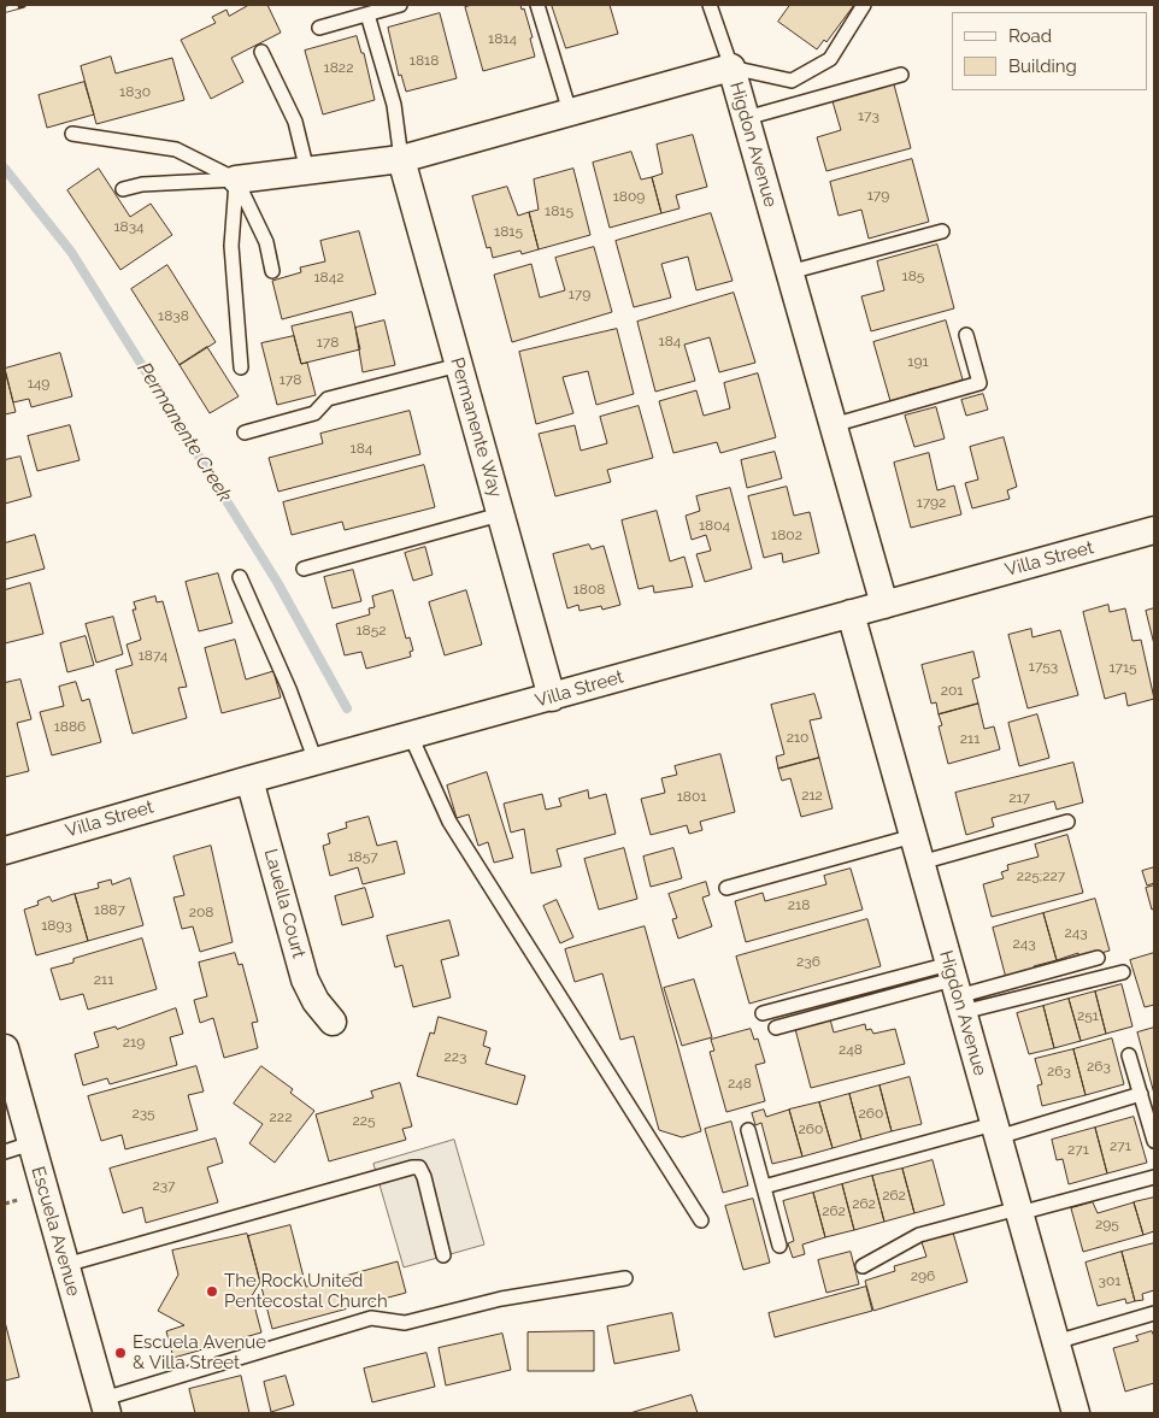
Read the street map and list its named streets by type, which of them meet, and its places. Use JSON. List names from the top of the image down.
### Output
{
  "streets": {
    "street": [
      "Higdon Avenue",
      "Permanente Way",
      "Villa Street",
      "Lauella Court",
      "Escuela Avenue"
    ]
  },
  "crossings": [
    ["Higdon Avenue", "Permanente Way"],
    ["Higdon Avenue", "Villa Street"],
    ["Permanente Way", "Villa Street"],
    ["Villa Street", "Lauella Court"]
  ],
  "water": ["Permanente Creek"],
  "places": ["The Rock United Pentecostal Church", "Escuela Avenue & Villa Street"],
  "house_numbers": [
    "1814",
    "1818",
    "1822",
    "1830",
    "173",
    "179",
    "1809",
    "1815",
    "1834",
    "1815",
    "185",
    "1842",
    "179",
    "1838",
    "184",
    "178",
    "191",
    "178",
    "149",
    "184",
    "1792",
    "1804",
    "1802",
    "1808",
    "1852",
    "1874",
    "1753",
    "1715",
    "201",
    "1886",
    "210",
    "211",
    "212",
    "1801",
    "217",
    "1857",
    "225;227",
    "218",
    "1887",
    "208",
    "1893",
    "243",
    "243",
    "236",
    "211",
    "251",
    "219",
    "248",
    "223",
    "263",
    "263",
    "248",
    "235",
    "260",
    "222",
    "225",
    "260",
    "271",
    "271",
    "237",
    "262",
    "262",
    "262",
    "295",
    "296",
    "301"
  ],
  "legend": ["Road", "Building"]
}
